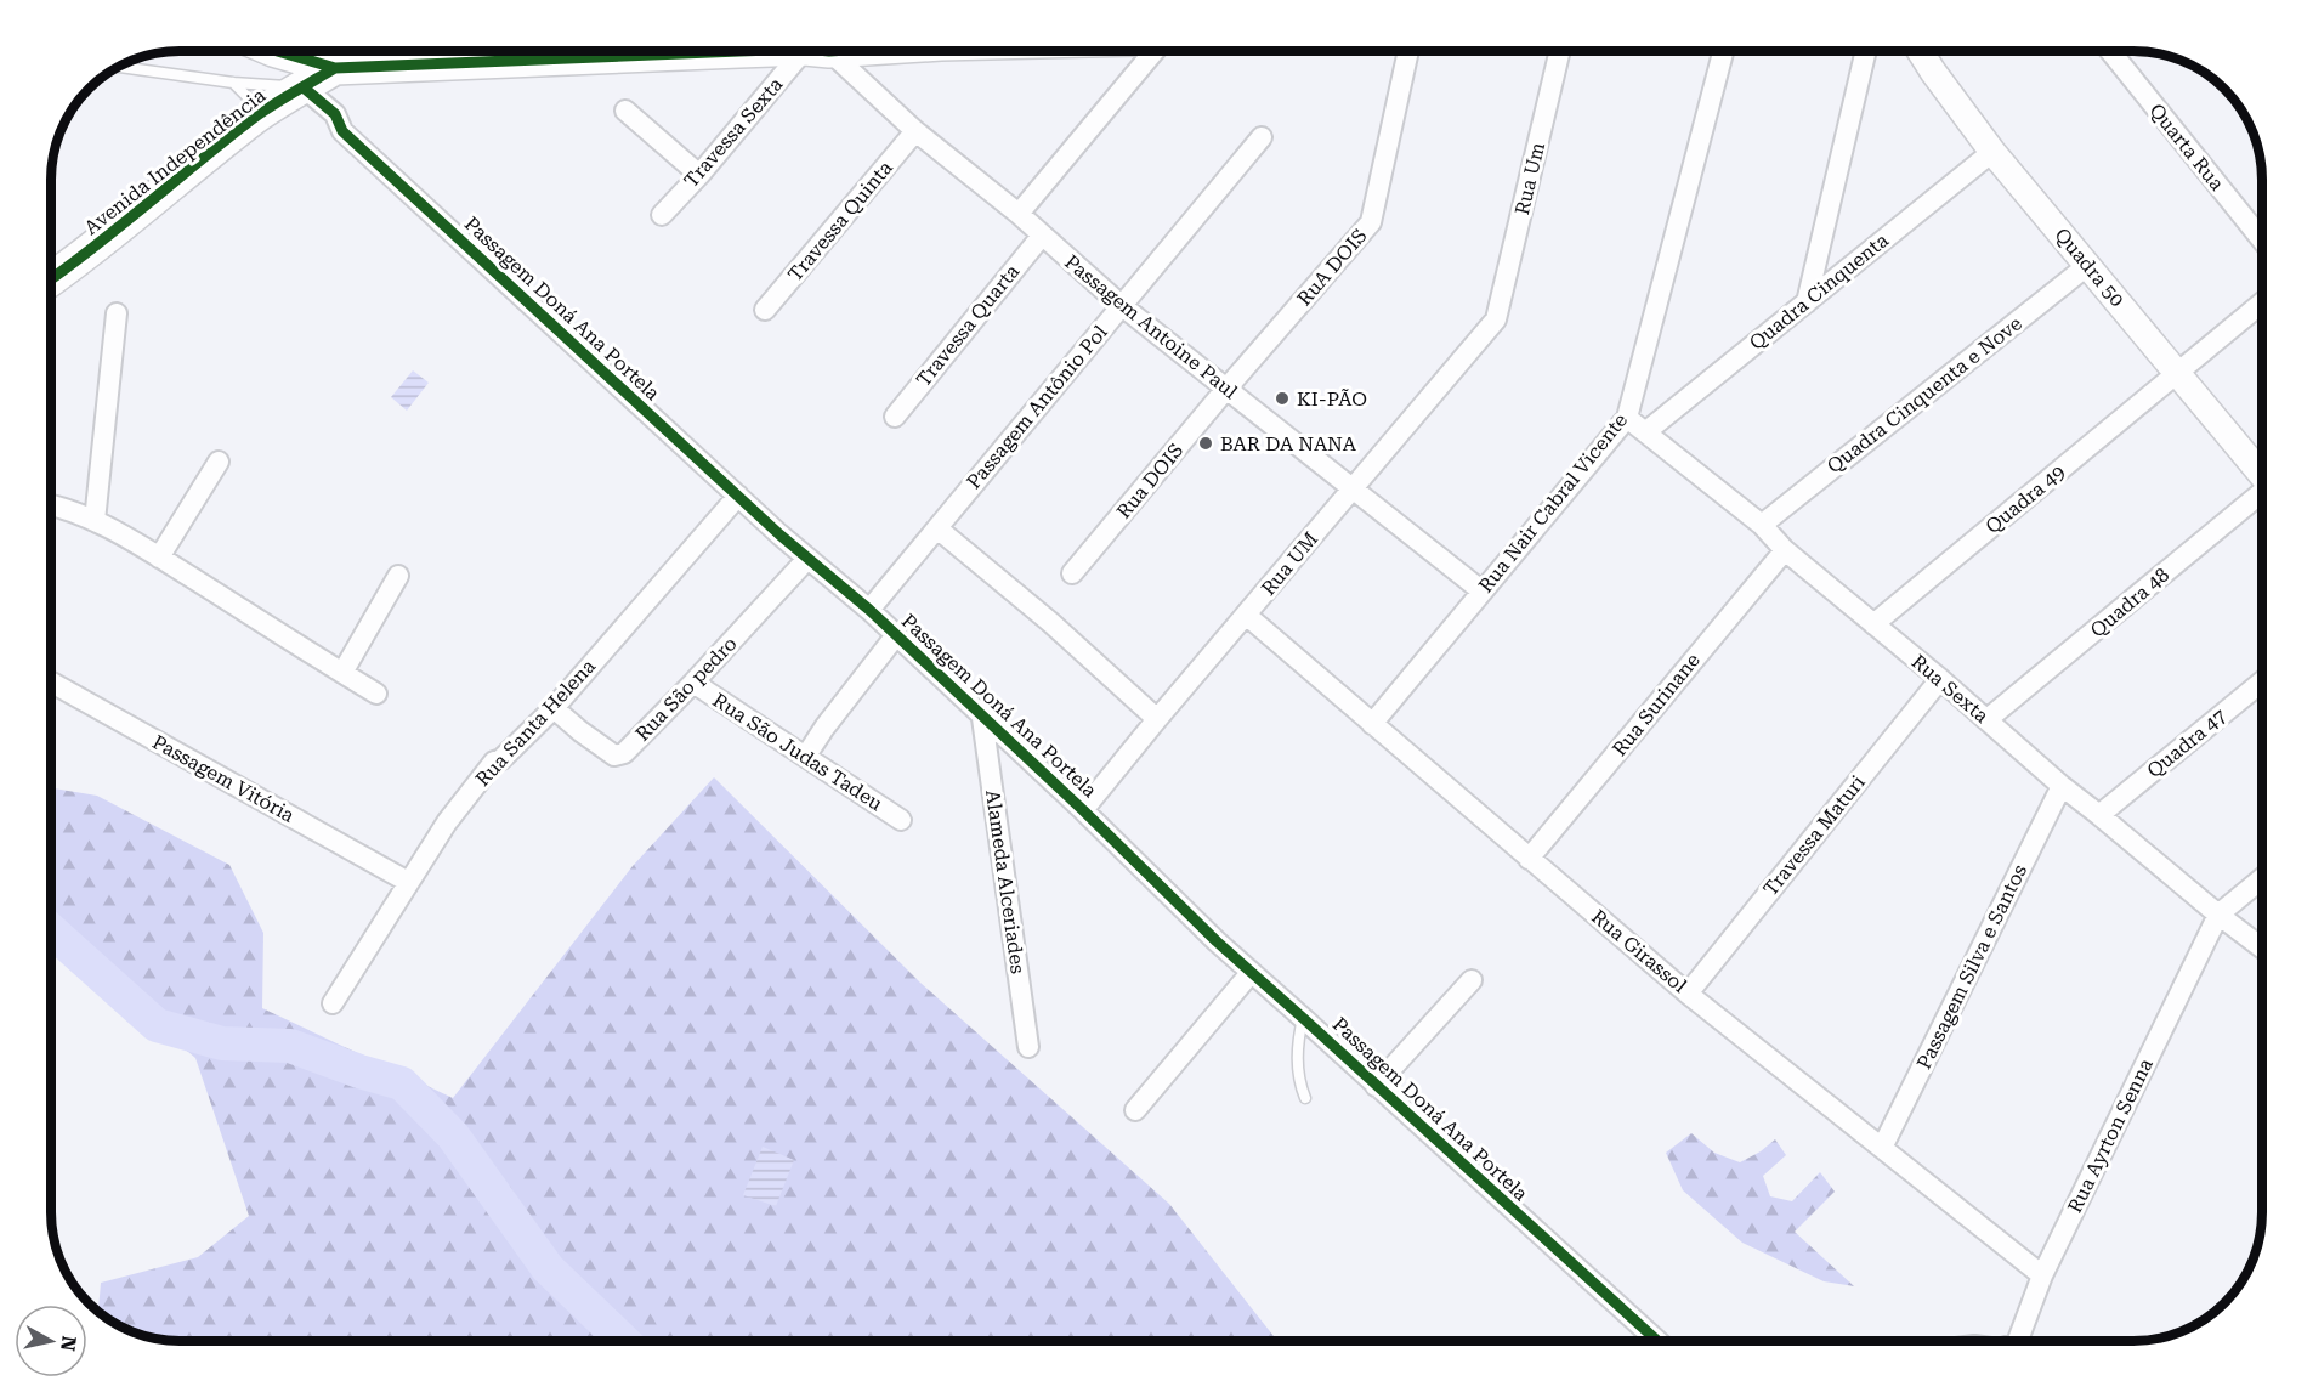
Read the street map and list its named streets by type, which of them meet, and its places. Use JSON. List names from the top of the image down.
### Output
{
  "streets": {
    "main road": ["Avenida Independência"],
    "street": [
      "Travessa Sexta",
      "Quarta Rua",
      "Rua Um",
      "Travessa Quinta",
      "RuA DOIS",
      "Quadra 50",
      "Quadra Cinquenta",
      "Passagem Doná Ana Portela",
      "Travessa Quarta",
      "Passagem Antoine Paul",
      "Quadra Cinquenta e Nove",
      "Passagem Antônio Pol",
      "Rua DOIS",
      "Quadra 49",
      "Rua Nair Cabral Vicente",
      "Rua UM",
      "Quadra 48",
      "Rua São pedro",
      "Rua Sexta",
      "Rua Surinane",
      "Rua Santa Helena",
      "Quadra 47",
      "Rua São Judas Tadeu",
      "Passagem Vitória",
      "Travessa Maturi",
      "Alameda Alceriades",
      "Rua Girassol",
      "Passagem Silva e Santos",
      "Rua Ayrton Senna"
    ]
  },
  "crossings": [
    ["Avenida Independência", "Passagem Doná Ana Portela"],
    ["Rua Um", "Rua UM"],
    ["Travessa Quinta", "Passagem Antoine Paul"],
    ["RuA DOIS", "Passagem Antoine Paul"],
    ["RuA DOIS", "Rua DOIS"],
    ["Quadra 50", "Quadra Cinquenta"],
    ["Quadra 50", "Quadra Cinquenta e Nove"],
    ["Quadra 50", "Quadra 49"],
    ["Quadra Cinquenta", "Rua Sexta"],
    ["Passagem Doná Ana Portela", "Passagem Antônio Pol"],
    ["Passagem Doná Ana Portela", "Rua UM"],
    ["Passagem Doná Ana Portela", "Rua São pedro"],
    ["Passagem Doná Ana Portela", "Rua Santa Helena"],
    ["Passagem Doná Ana Portela", "Alameda Alceriades"],
    ["Travessa Quarta", "Passagem Antoine Paul"],
    ["Passagem Antoine Paul", "Passagem Antônio Pol"],
    ["Passagem Antoine Paul", "Rua DOIS"],
    ["Passagem Antoine Paul", "Rua Nair Cabral Vicente"],
    ["Passagem Antoine Paul", "Rua UM"],
    ["Quadra Cinquenta e Nove", "Rua Sexta"],
    ["Quadra 49", "Rua Sexta"],
    ["Rua Nair Cabral Vicente", "Rua Sexta"],
    ["Rua Nair Cabral Vicente", "Rua Girassol"],
    ["Rua UM", "Rua Girassol"],
    ["Quadra 48", "Rua Sexta"],
    ["Rua São pedro", "Rua Santa Helena"],
    ["Rua São pedro", "Rua São Judas Tadeu"],
    ["Rua Sexta", "Rua Surinane"],
    ["Rua Sexta", "Quadra 47"],
    ["Rua Sexta", "Travessa Maturi"],
    ["Rua Sexta", "Passagem Silva e Santos"],
    ["Rua Sexta", "Rua Ayrton Senna"],
    ["Rua Surinane", "Rua Girassol"],
    ["Rua Santa Helena", "Passagem Vitória"],
    ["Travessa Maturi", "Rua Girassol"],
    ["Rua Girassol", "Passagem Silva e Santos"],
    ["Rua Girassol", "Rua Ayrton Senna"]
  ],
  "places": ["KI-PÃO", "BAR DA NANA"],
  "north": "right"
}
